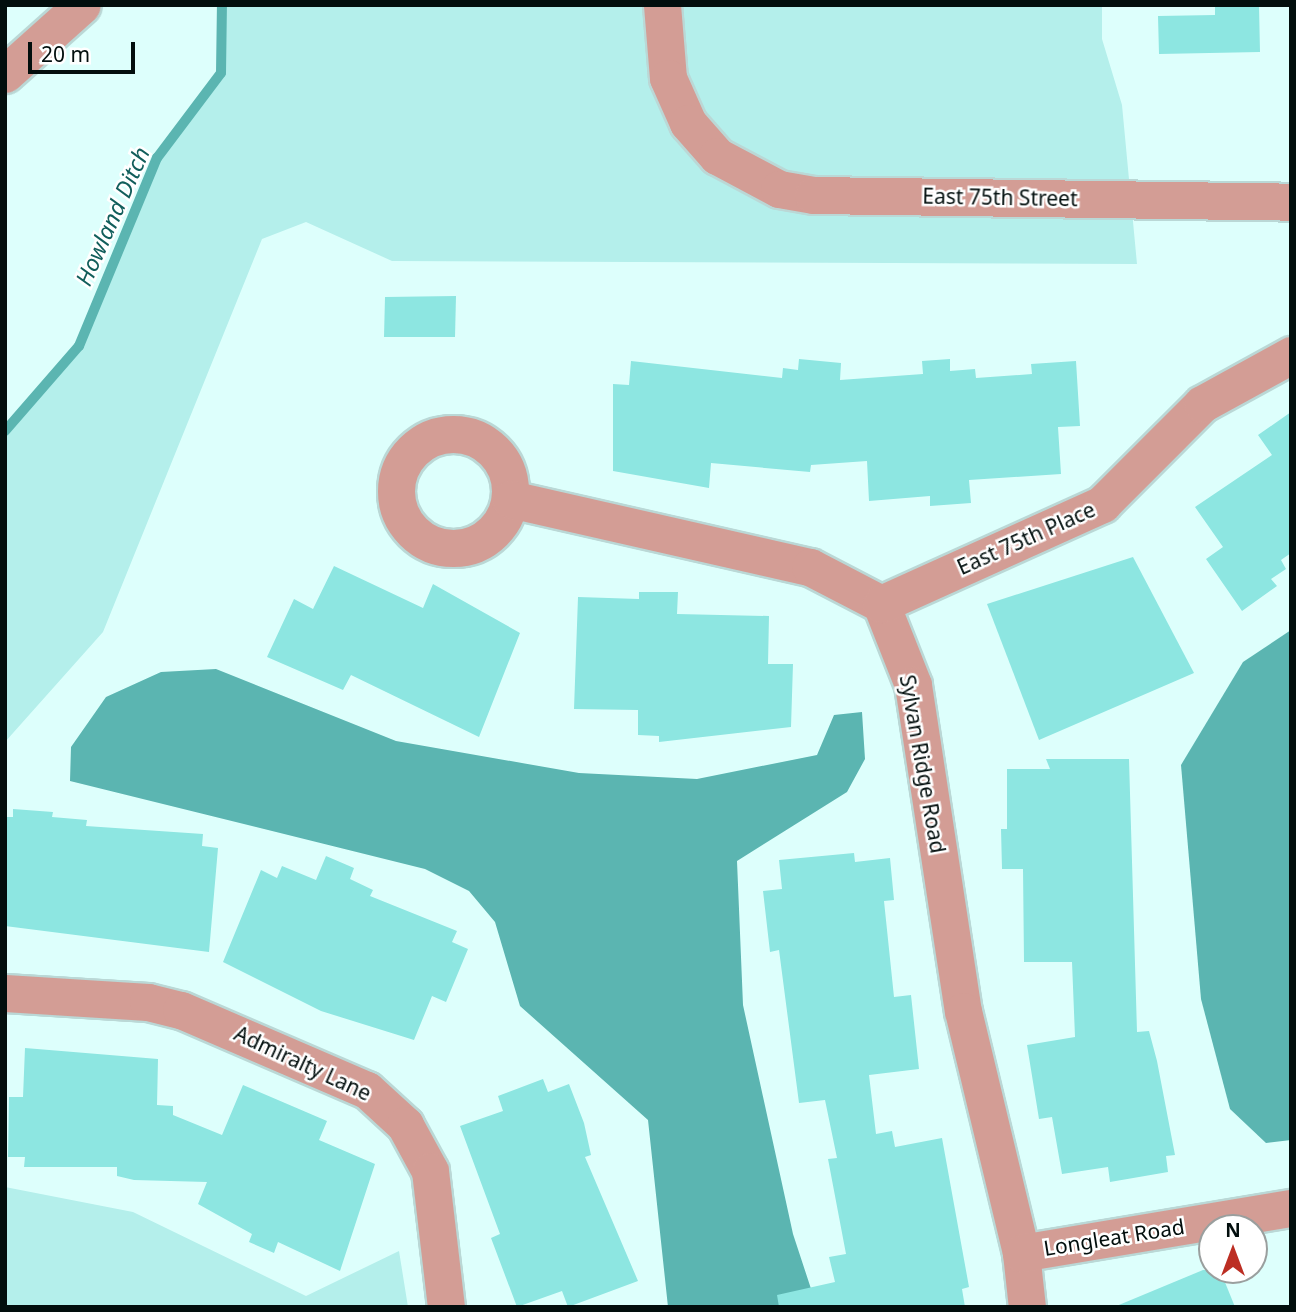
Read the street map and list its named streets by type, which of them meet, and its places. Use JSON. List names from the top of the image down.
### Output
{
  "streets": {
    "street": [
      "East 75th Street",
      "East 75th Place",
      "Sylvan Ridge Road",
      "Admiralty Lane",
      "Longleat Road"
    ]
  },
  "crossings": [
    ["East 75th Place", "Sylvan Ridge Road"],
    ["Sylvan Ridge Road", "Longleat Road"]
  ],
  "water": ["Howland Ditch"],
  "scale_bar": "20 m",
  "north": "top"
}
